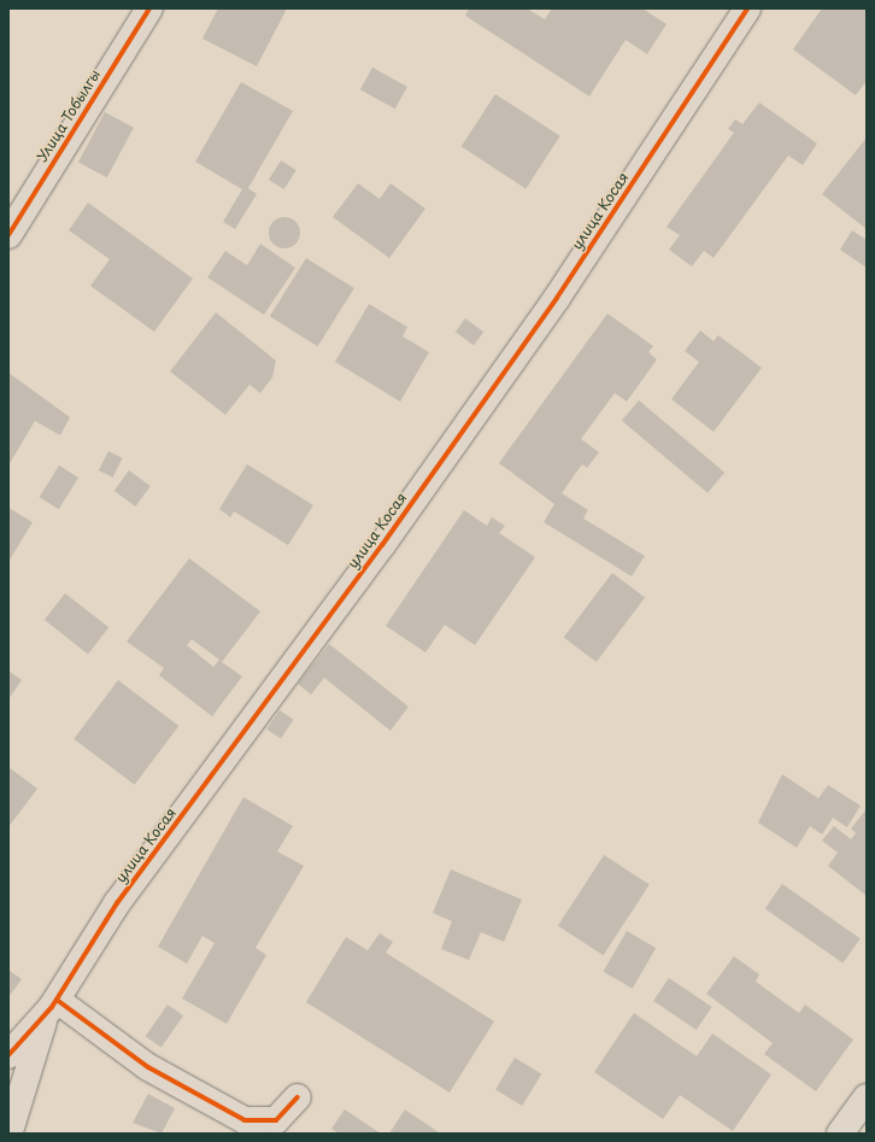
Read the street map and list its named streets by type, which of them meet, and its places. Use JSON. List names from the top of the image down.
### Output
{
  "streets": {
    "street": ["Улица Тобылгы", "улица Косая"]
  }
}
